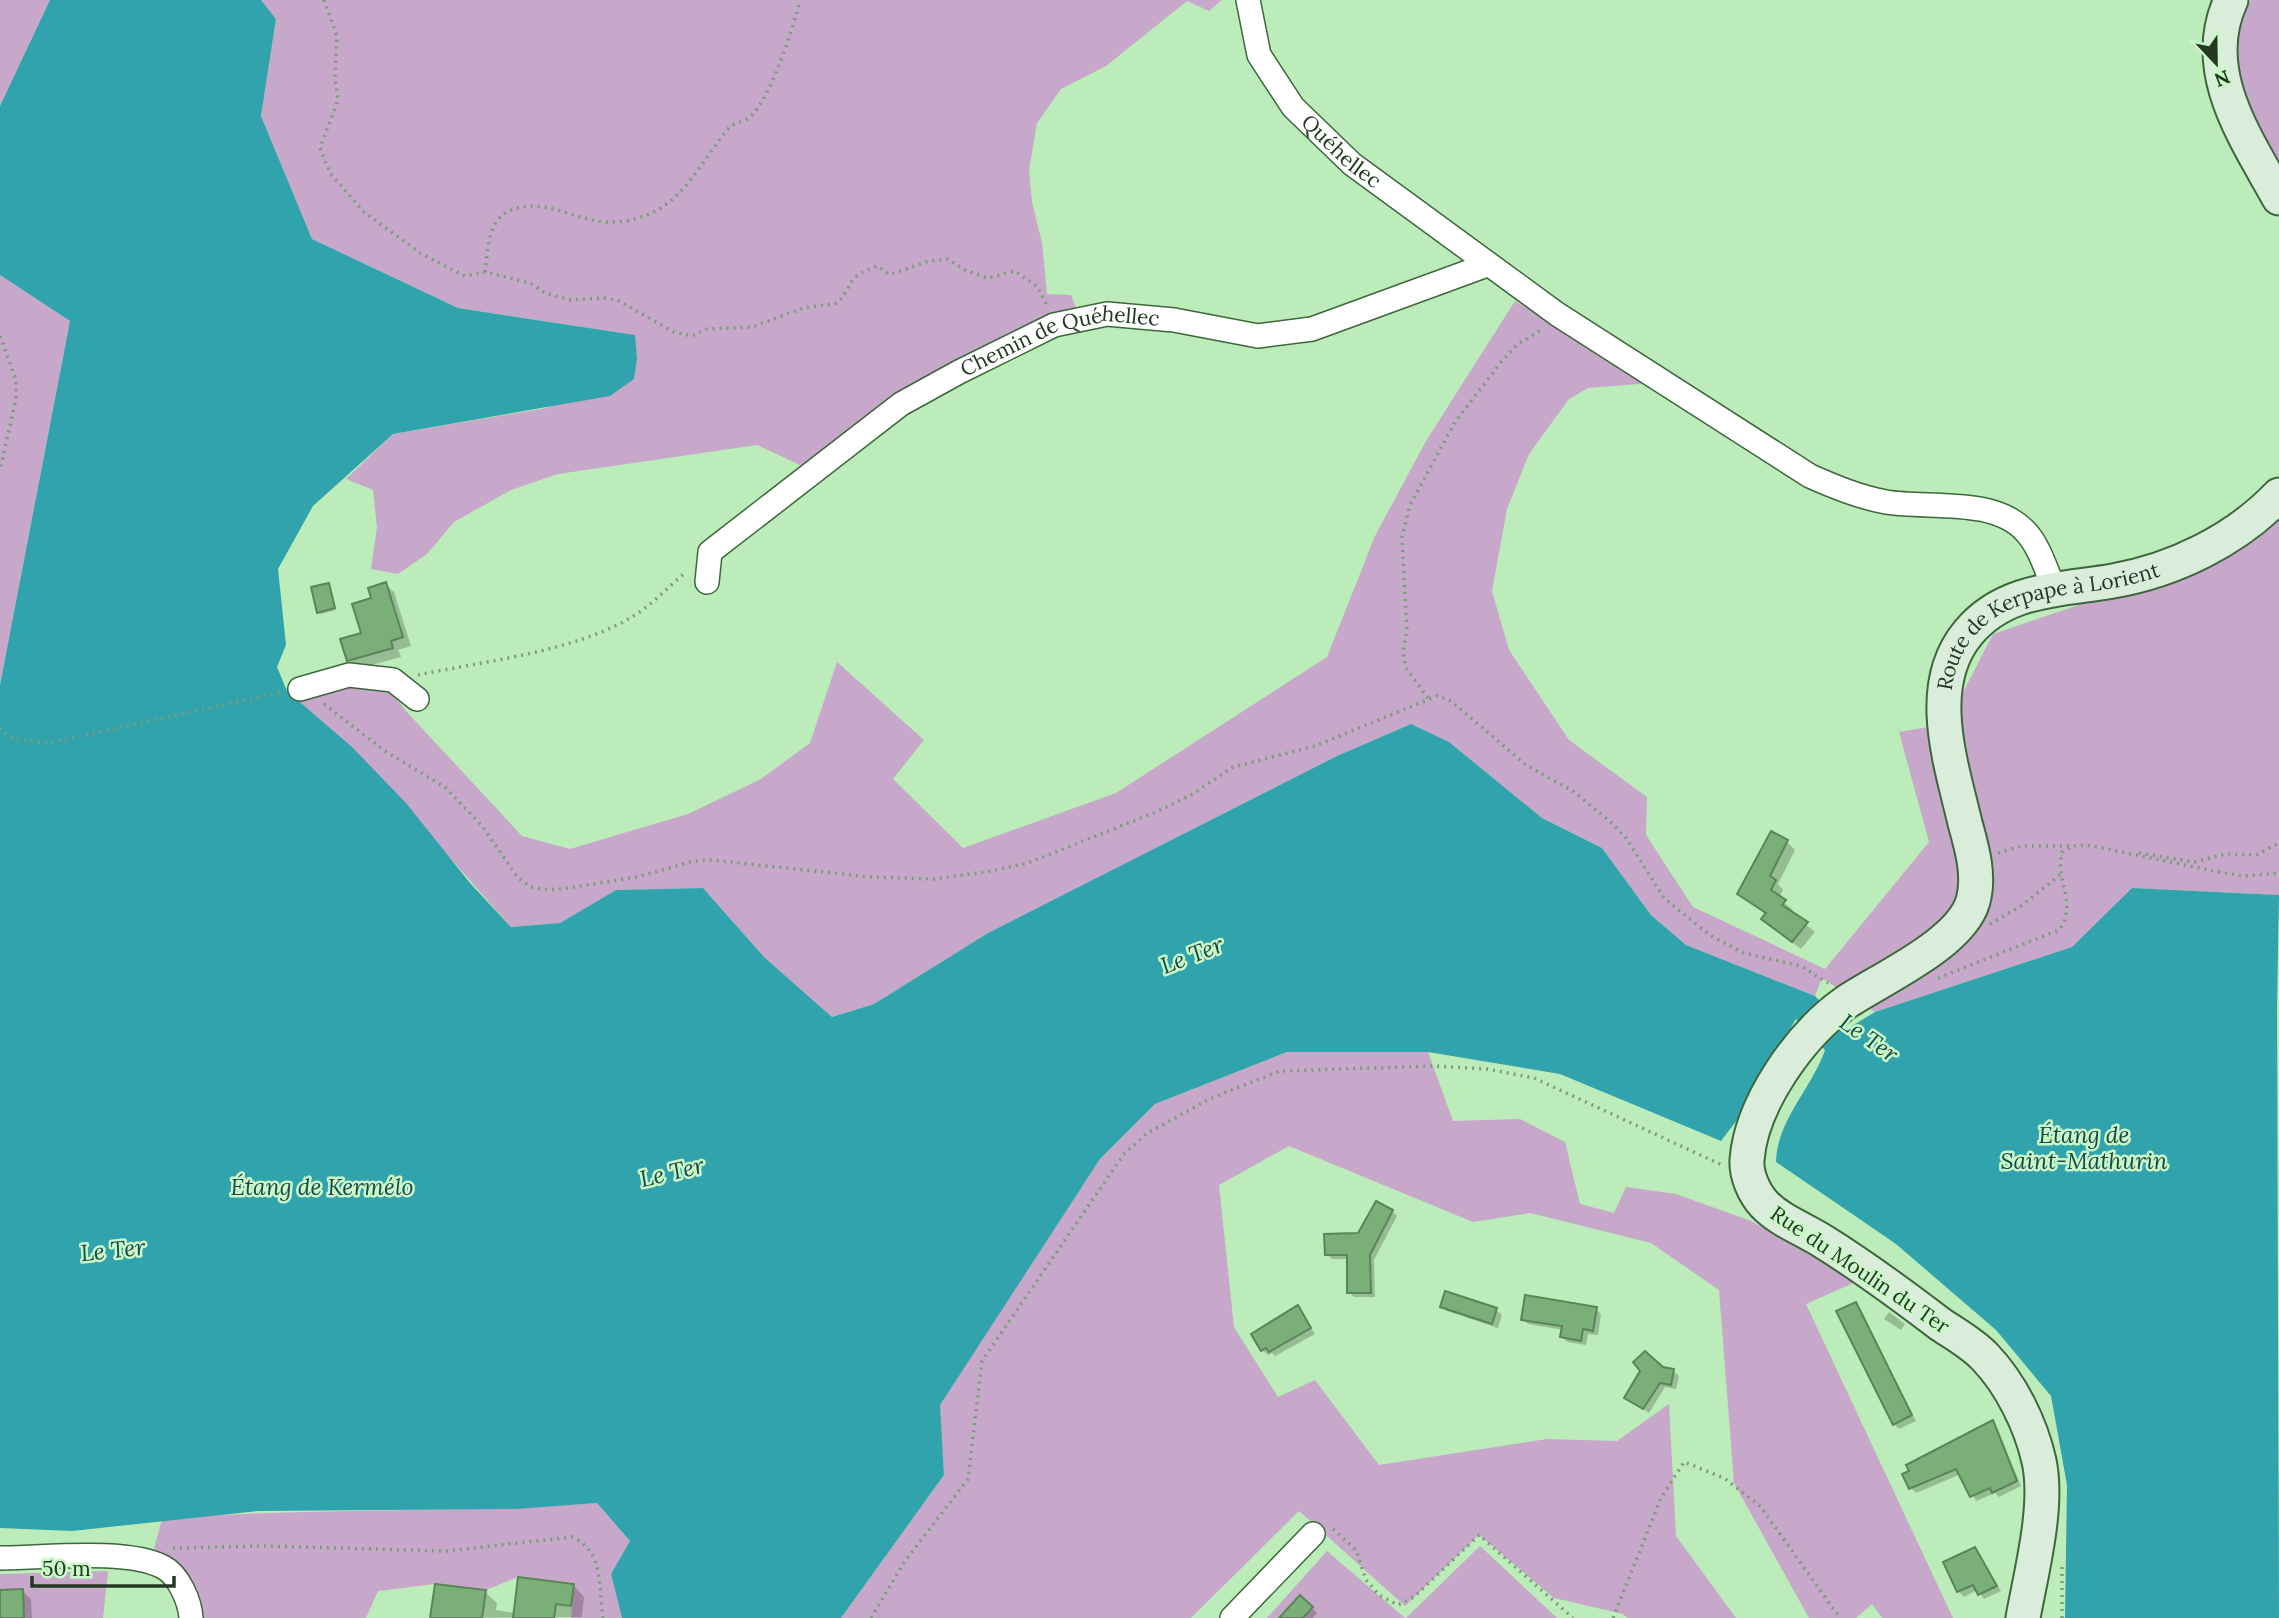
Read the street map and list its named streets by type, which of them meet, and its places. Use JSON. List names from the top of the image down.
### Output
{
  "streets": {
    "street": [
      "Quéhellec",
      "Chemin de Quéhellec",
      "Route de Kerpape à Lorient",
      "Rue du Moulin du Ter"
    ]
  },
  "crossings": [
    ["Quéhellec", "Chemin de Quéhellec"],
    ["Quéhellec", "Route de Kerpape à Lorient"],
    ["Route de Kerpape à Lorient", "Rue du Moulin du Ter"]
  ],
  "water": ["Le Ter", "Étang de Saint-Mathurin", "Étang de Kermélo"],
  "scale_bar": "50 m",
  "north": "bottom"
}
